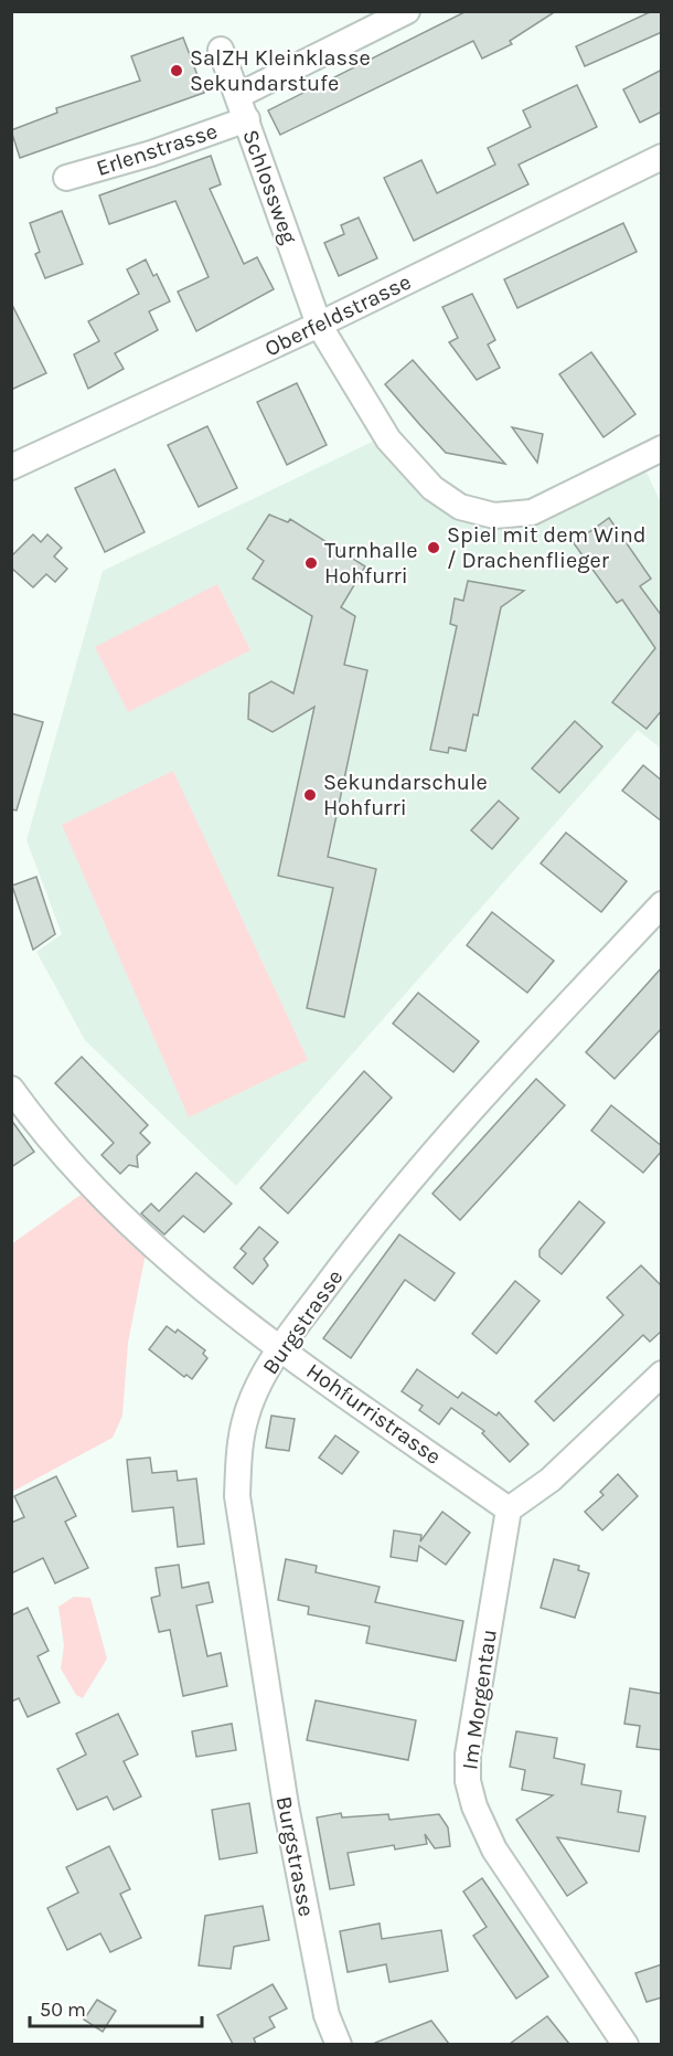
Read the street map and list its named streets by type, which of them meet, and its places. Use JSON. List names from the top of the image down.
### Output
{
  "streets": {
    "street": [
      "Erlenstrasse",
      "Schlossweg",
      "Oberfeldstrasse",
      "Burgstrasse",
      "Hohfurristrasse",
      "Im Morgentau"
    ]
  },
  "crossings": [
    ["Erlenstrasse", "Schlossweg"],
    ["Schlossweg", "Oberfeldstrasse"],
    ["Burgstrasse", "Hohfurristrasse"],
    ["Hohfurristrasse", "Im Morgentau"]
  ],
  "places": [
    "SalZH Kleinklasse Sekundarstufe",
    "Spiel mit dem Wind / Drachenflieger",
    "Turnhalle Hohfurri",
    "Sekundarschule Hohfurri"
  ],
  "scale_bar": "50 m"
}
